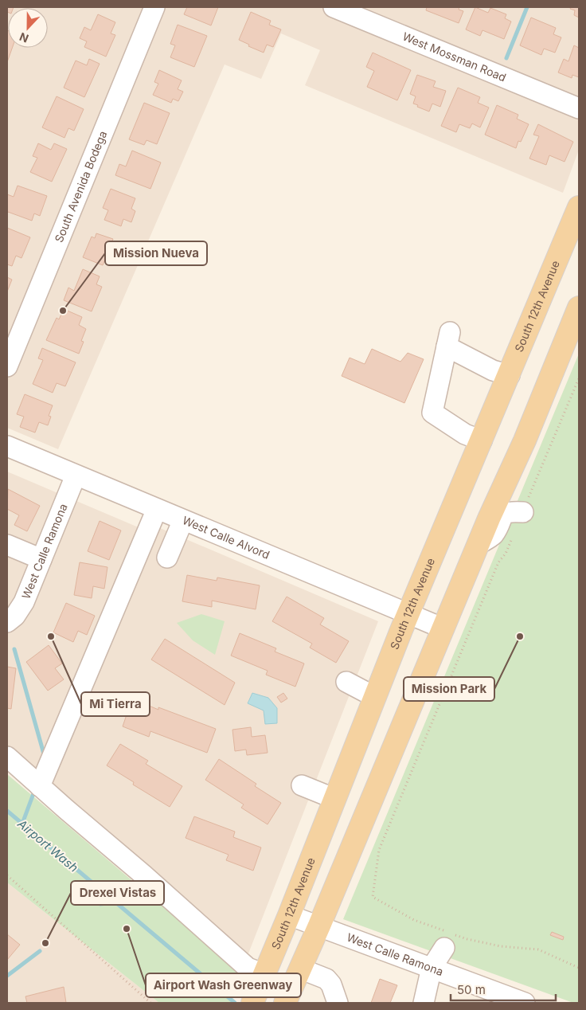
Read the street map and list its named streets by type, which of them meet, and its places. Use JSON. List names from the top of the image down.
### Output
{
  "streets": {
    "main road": ["South 12th Avenue"],
    "street": [
      "West Mossman Road",
      "South Avenida Bodega",
      "West Calle Alvord",
      "West Calle Ramona"
    ]
  },
  "crossings": [
    ["South 12th Avenue", "West Calle Alvord"],
    ["South 12th Avenue", "West Calle Ramona"],
    ["West Calle Alvord", "West Calle Ramona"]
  ],
  "water": ["Airport Wash"],
  "places": [
    "Mission Nueva",
    "Mi Tierra",
    "Mission Park",
    "Airport Wash Greenway",
    "Drexel Vistas"
  ],
  "scale_bar": "50 m",
  "north": "bottom"
}
